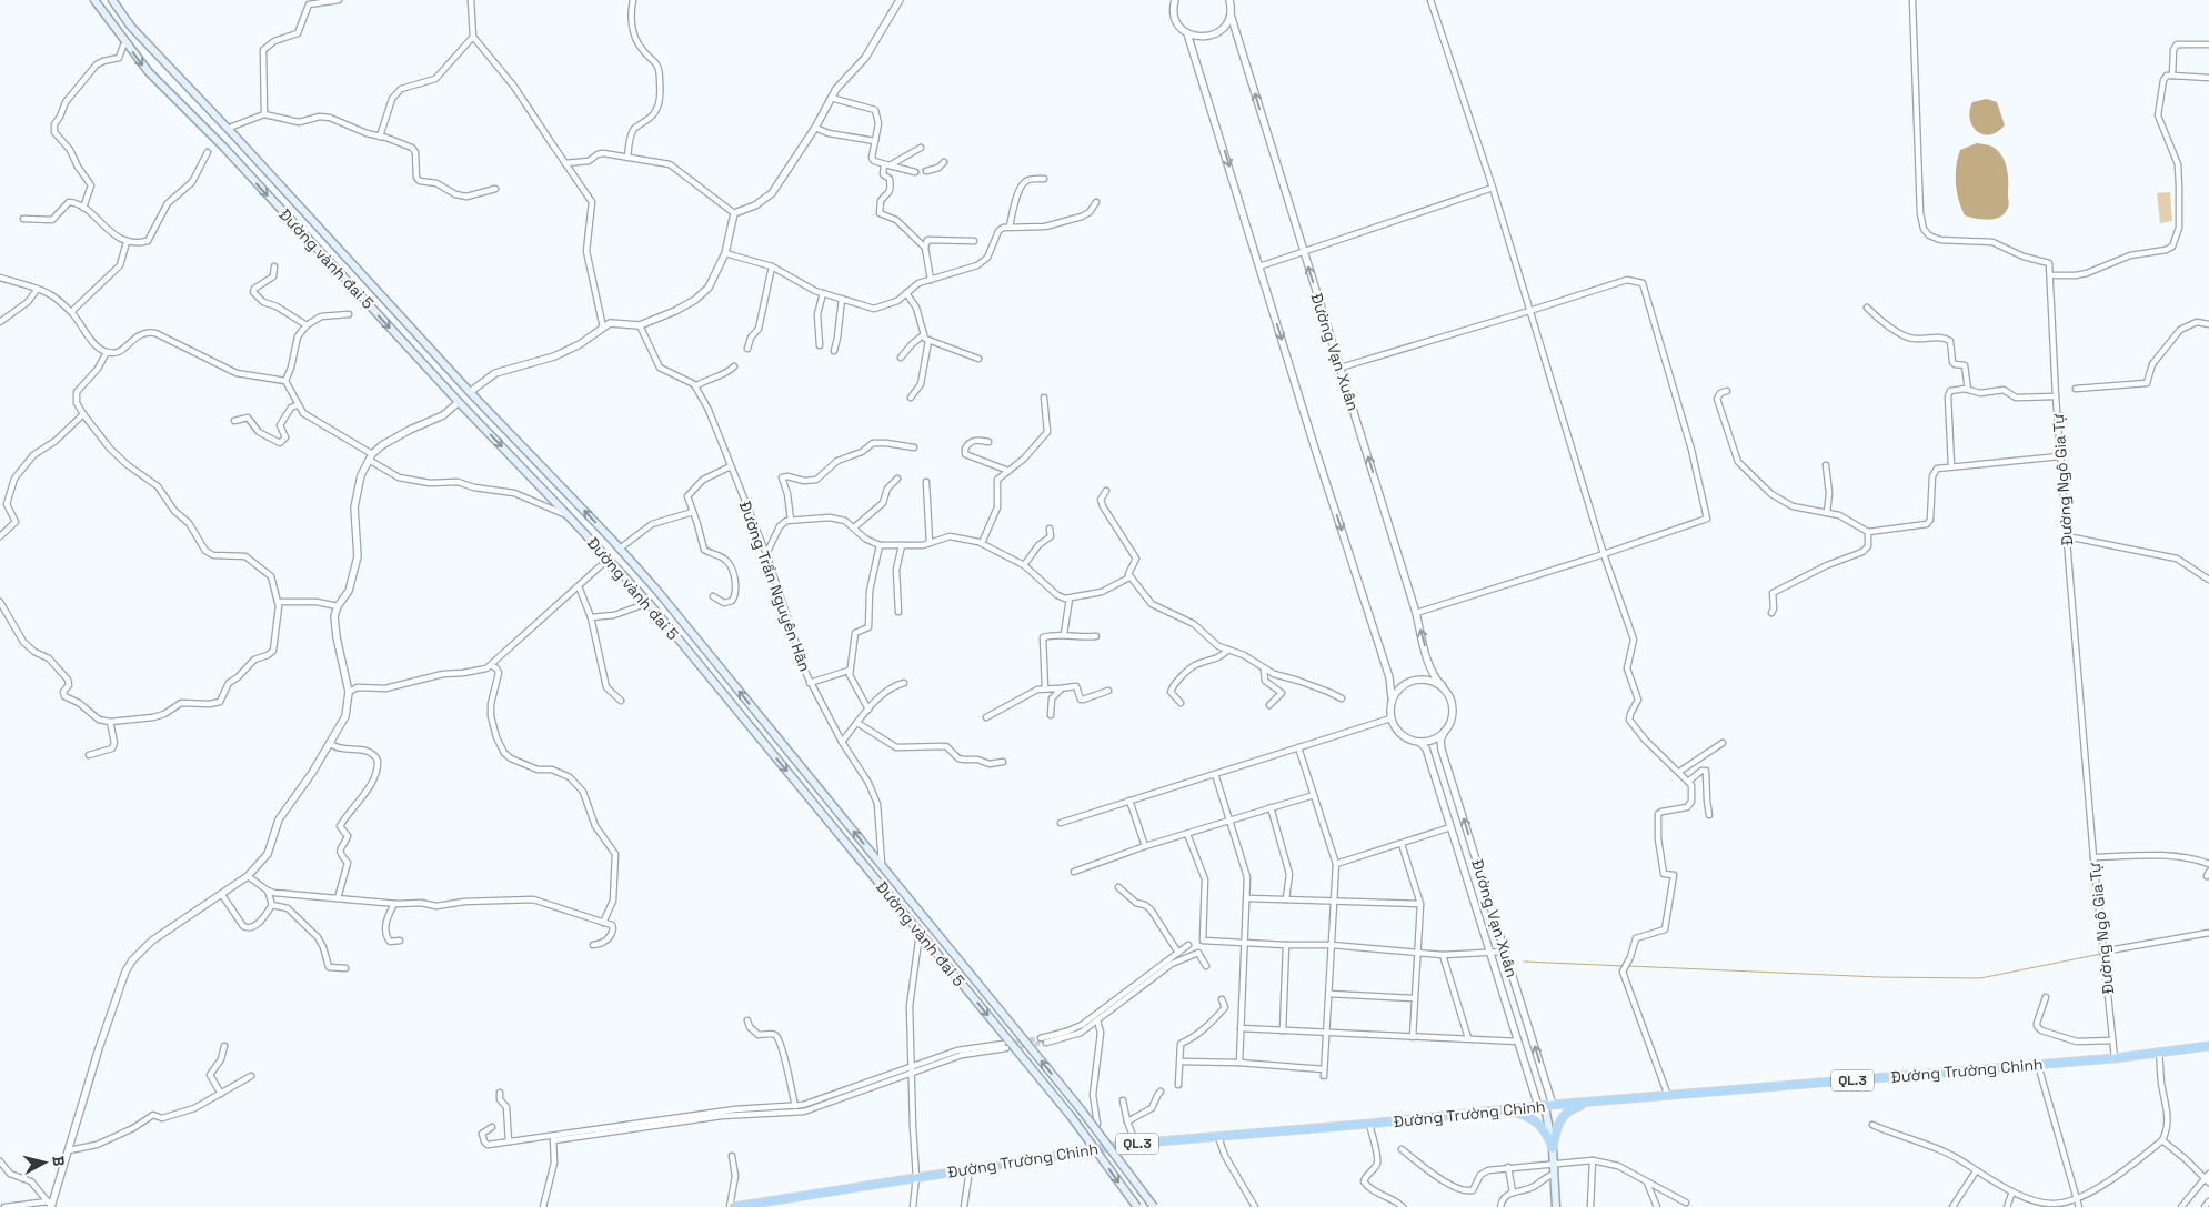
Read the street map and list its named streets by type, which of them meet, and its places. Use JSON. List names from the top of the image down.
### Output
{
  "streets": {
    "highway": ["Đường Trường Chinh", "QL.3"],
    "main road": ["Đường vành đai 5", "Đường Vạn Xuân"],
    "street": ["Đường Ngô Gia Tự", "Đường Trần Nguyên Hãn"]
  },
  "crossings": [
    ["Đường vành đai 5", "Đường Trần Nguyên Hãn"],
    ["Đường Vạn Xuân", "Đường Trường Chinh"],
    ["Đường Ngô Gia Tự", "Đường Trường Chinh"]
  ],
  "north": "right"
}
